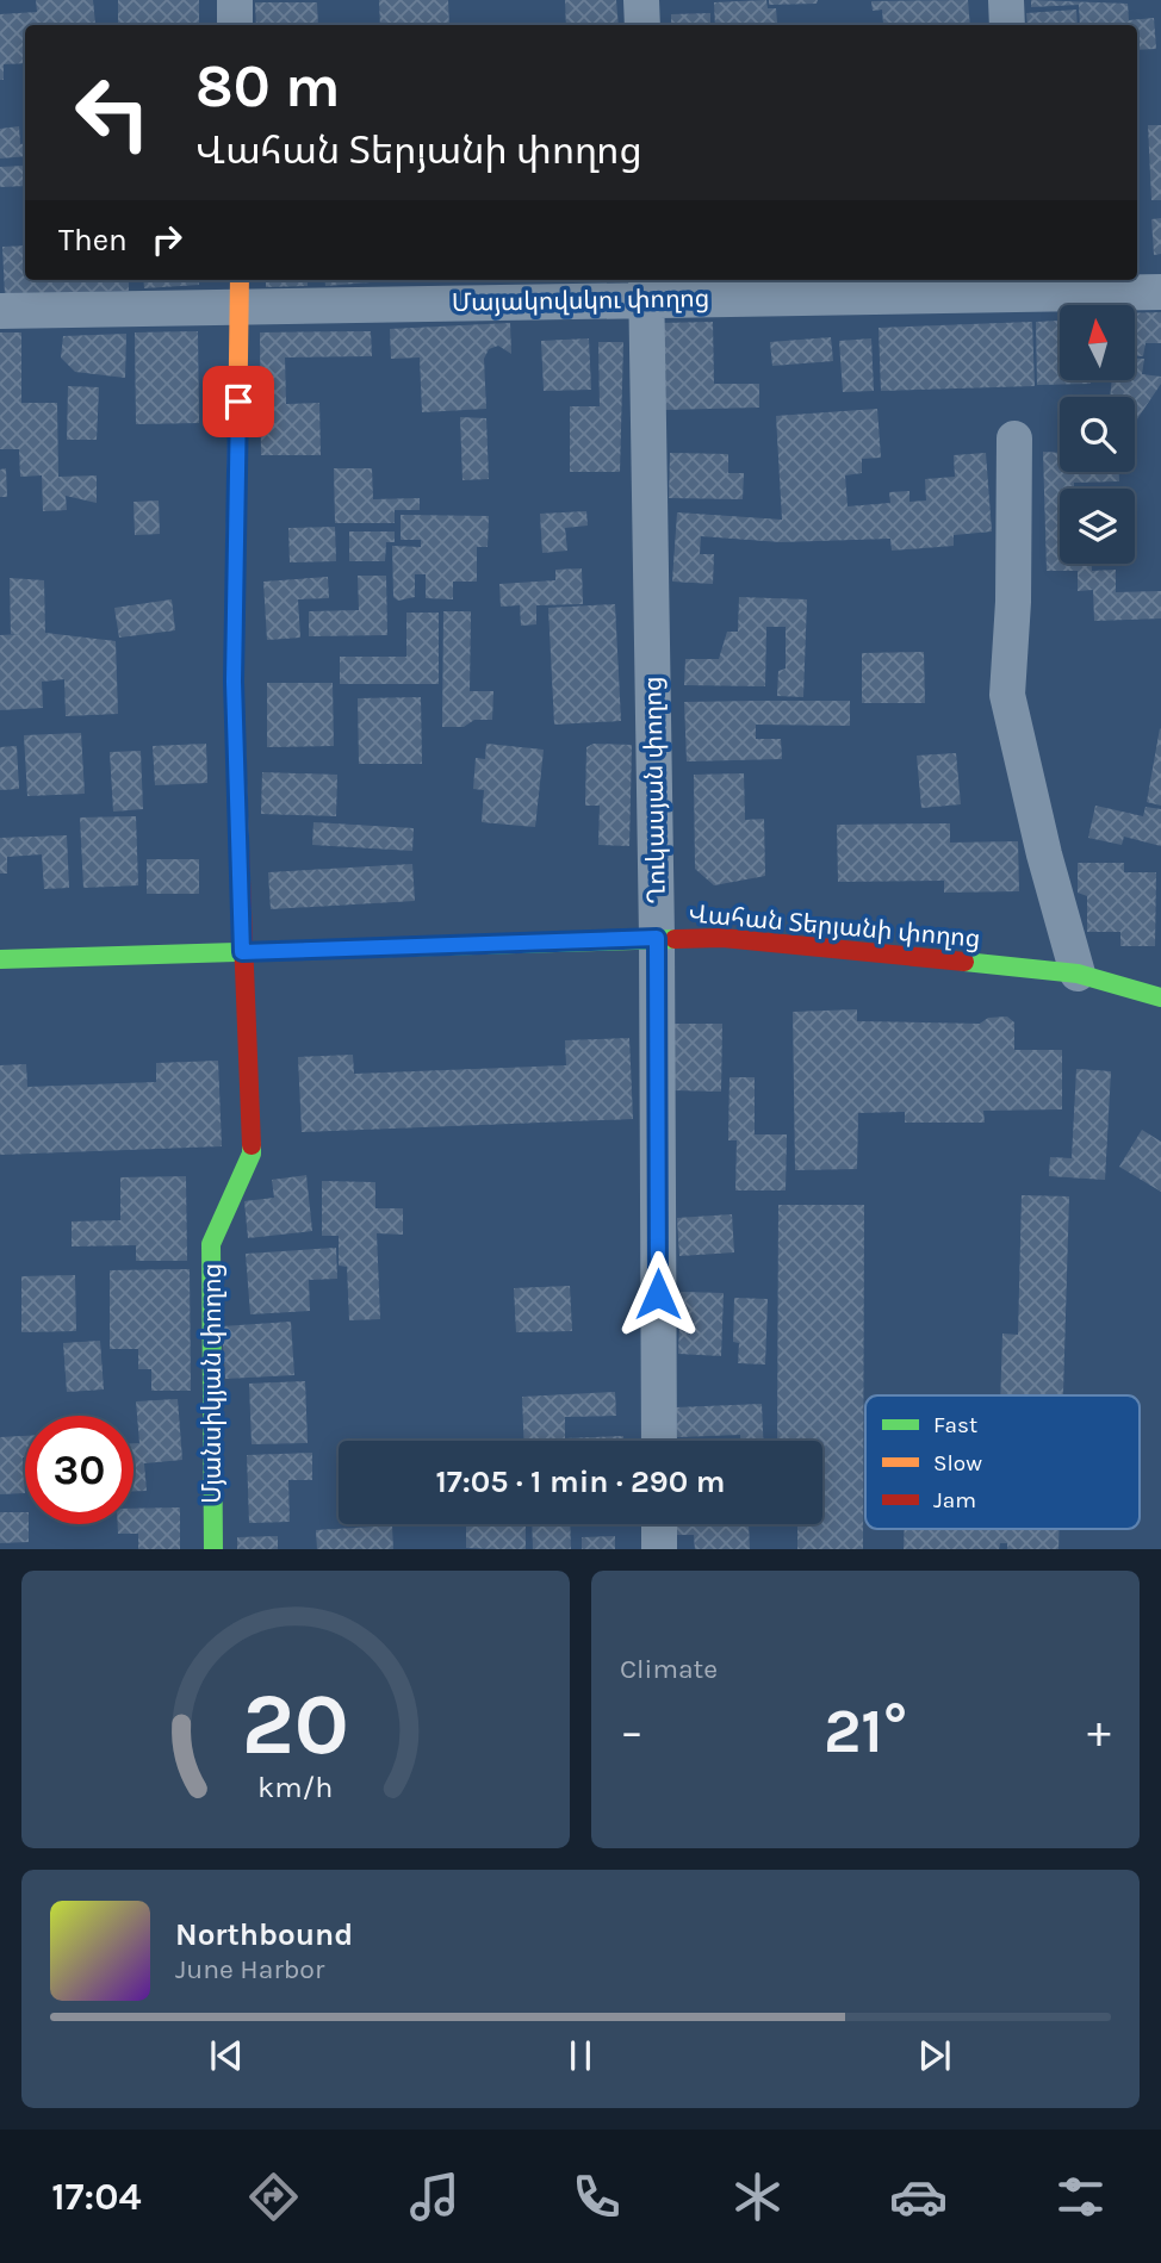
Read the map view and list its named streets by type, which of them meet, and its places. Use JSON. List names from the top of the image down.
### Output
{
  "streets": {
    "main road": ["Վահան Տերյանի փողոց", "Մյանսիկյան փողոց"],
    "street": ["Մայակովսկու փողոց", "Ղուկասյան փողոց"]
  },
  "crossings": [
    ["Մայակովսկու փողոց", "Ղուկասյան փողոց"],
    ["Մայակովսկու փողոց", "Մյանսիկյան փողոց"],
    ["Ղուկասյան փողոց", "Վահան Տերյանի փողոց"],
    ["Վահան Տերյանի փողոց", "Մյանսիկյան փողոց"]
  ],
  "legend": ["Fast", "Slow", "Jam"],
  "north": "top",
  "page": {
    "turn": ["80 m", "Վահան Տերյանի փողոց"],
    "then": "Then",
    "limit": "30",
    "trip": "17:05 · 1 min · 290 m",
    "tile": "Climate",
    "heat": ["−", "21°", "+"],
    "song": ["Northbound", "June Harbor"],
    "tabs": "17:04",
    "gauge": ["20", "km/h"]
  }
}
